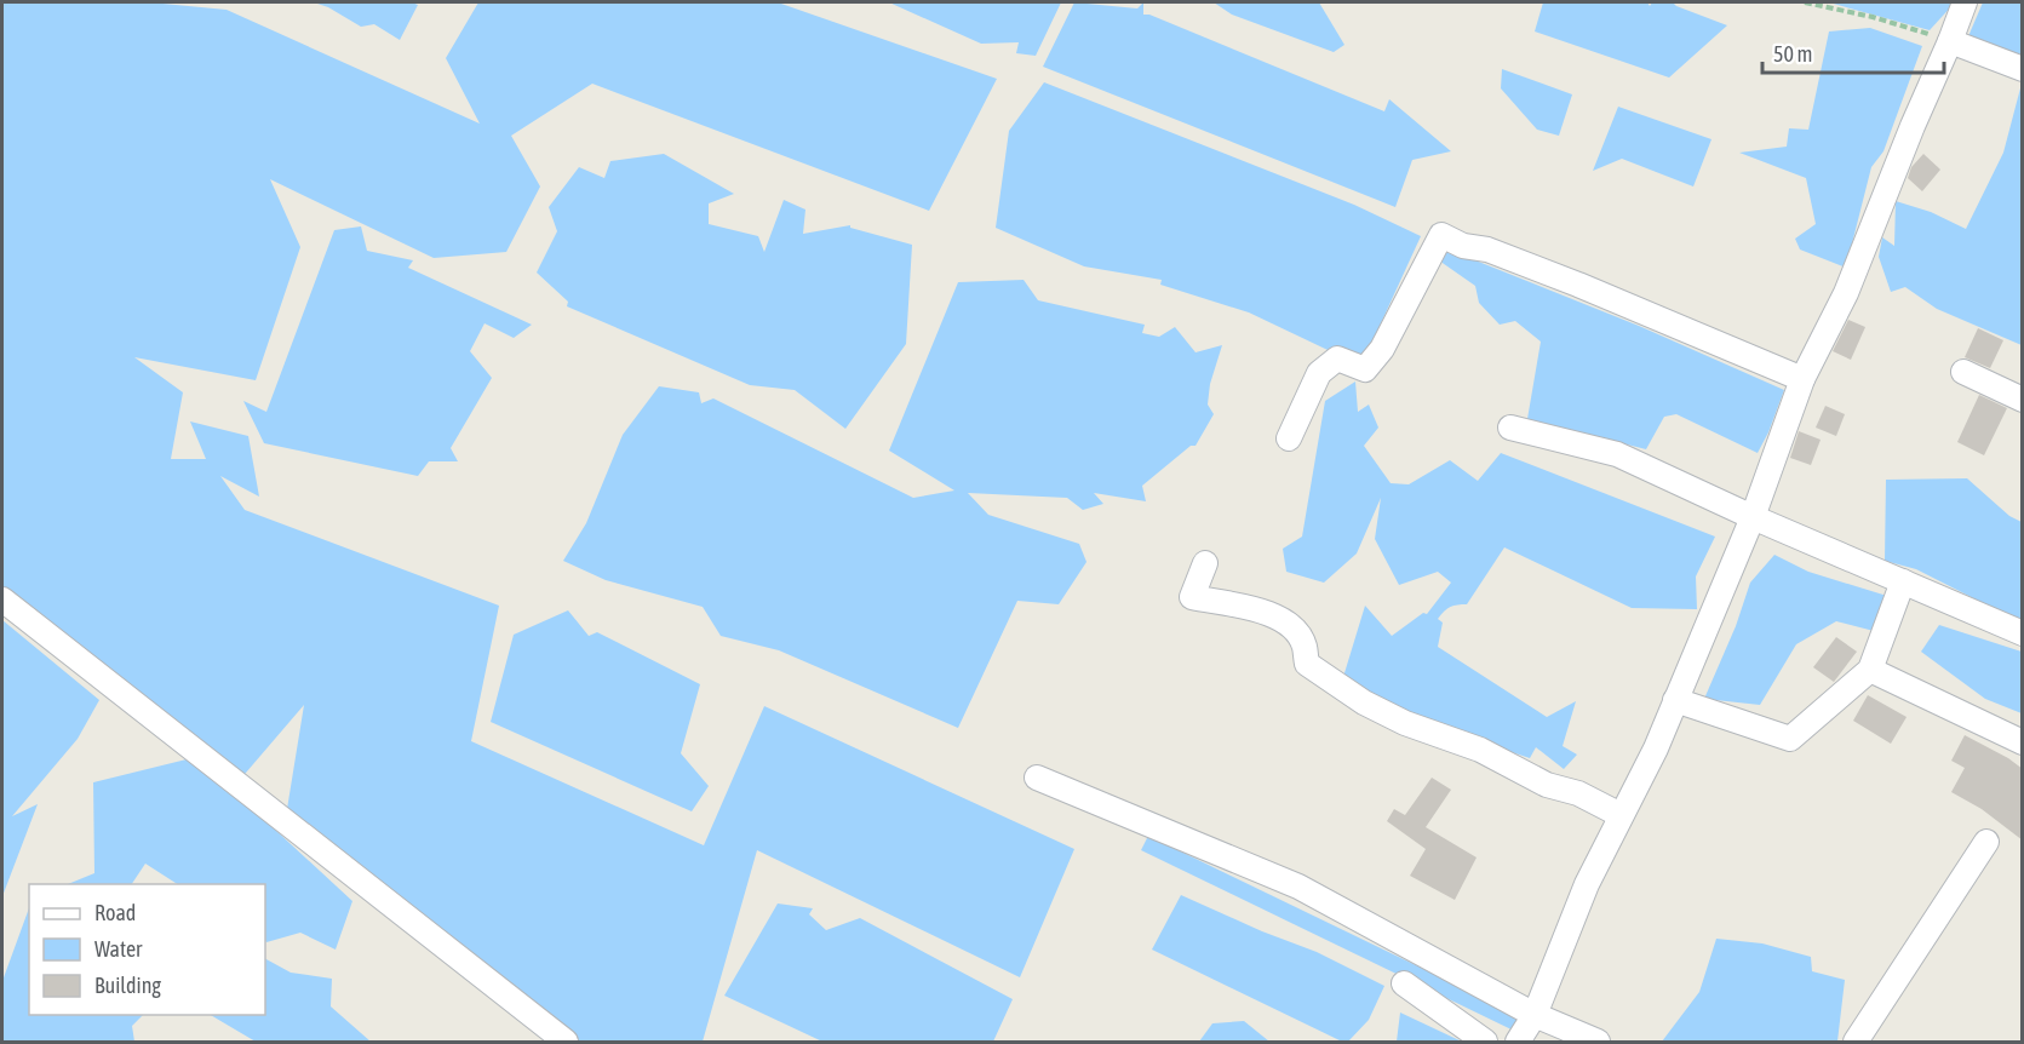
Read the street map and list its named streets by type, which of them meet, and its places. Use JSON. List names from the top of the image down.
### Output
{
  "legend": ["Road", "Water", "Building"],
  "scale_bar": "50 m"
}
